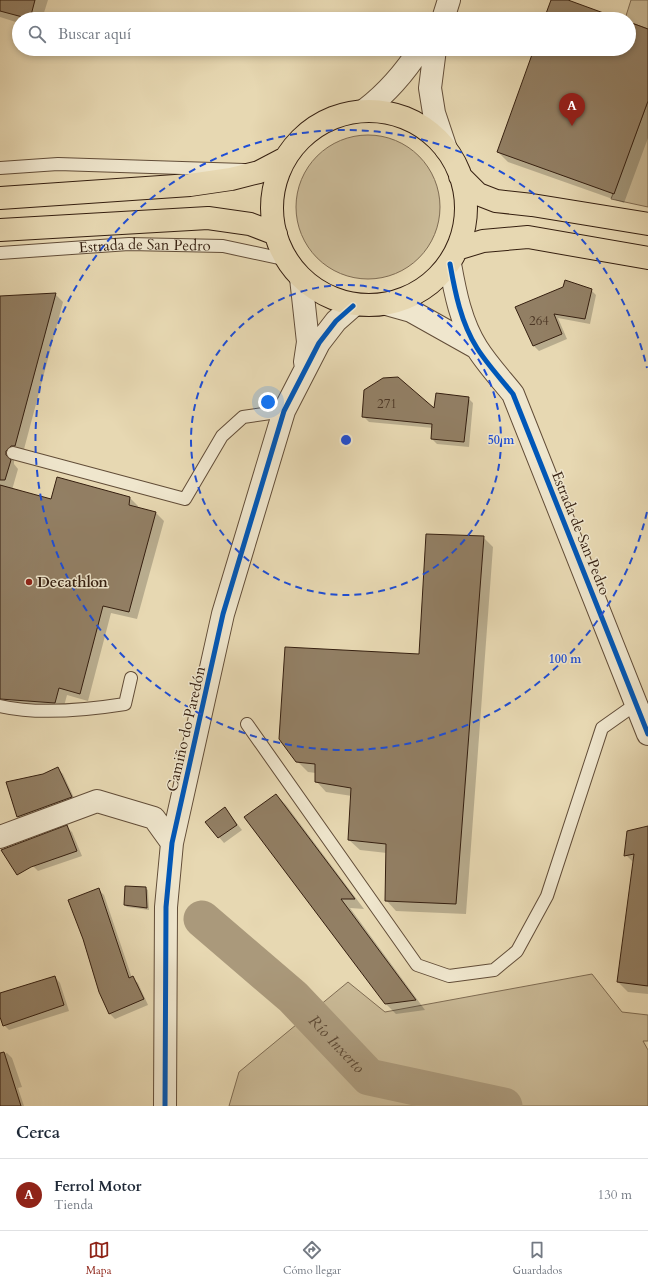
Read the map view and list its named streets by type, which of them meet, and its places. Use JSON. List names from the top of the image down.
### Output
{
  "streets": {
    "street": ["Estrada de San Pedro", "Camiño do Paredón"]
  },
  "water": ["Río Inxerto"],
  "places": ["Decathlon"],
  "house_numbers": ["264", "271"],
  "page": {
    "search": "Buscar aquí",
    "pins": "A",
    "heading": "Cerca",
    "list": [
      {
        "mark": "A",
        "name": "Ferrol Motor",
        "note": "Tienda",
        "value": "130 m"
      }
    ],
    "nav": ["Mapa", "Cómo llegar", "Guardados"]
  },
  "rings": ["50 m", "100 m"]
}
